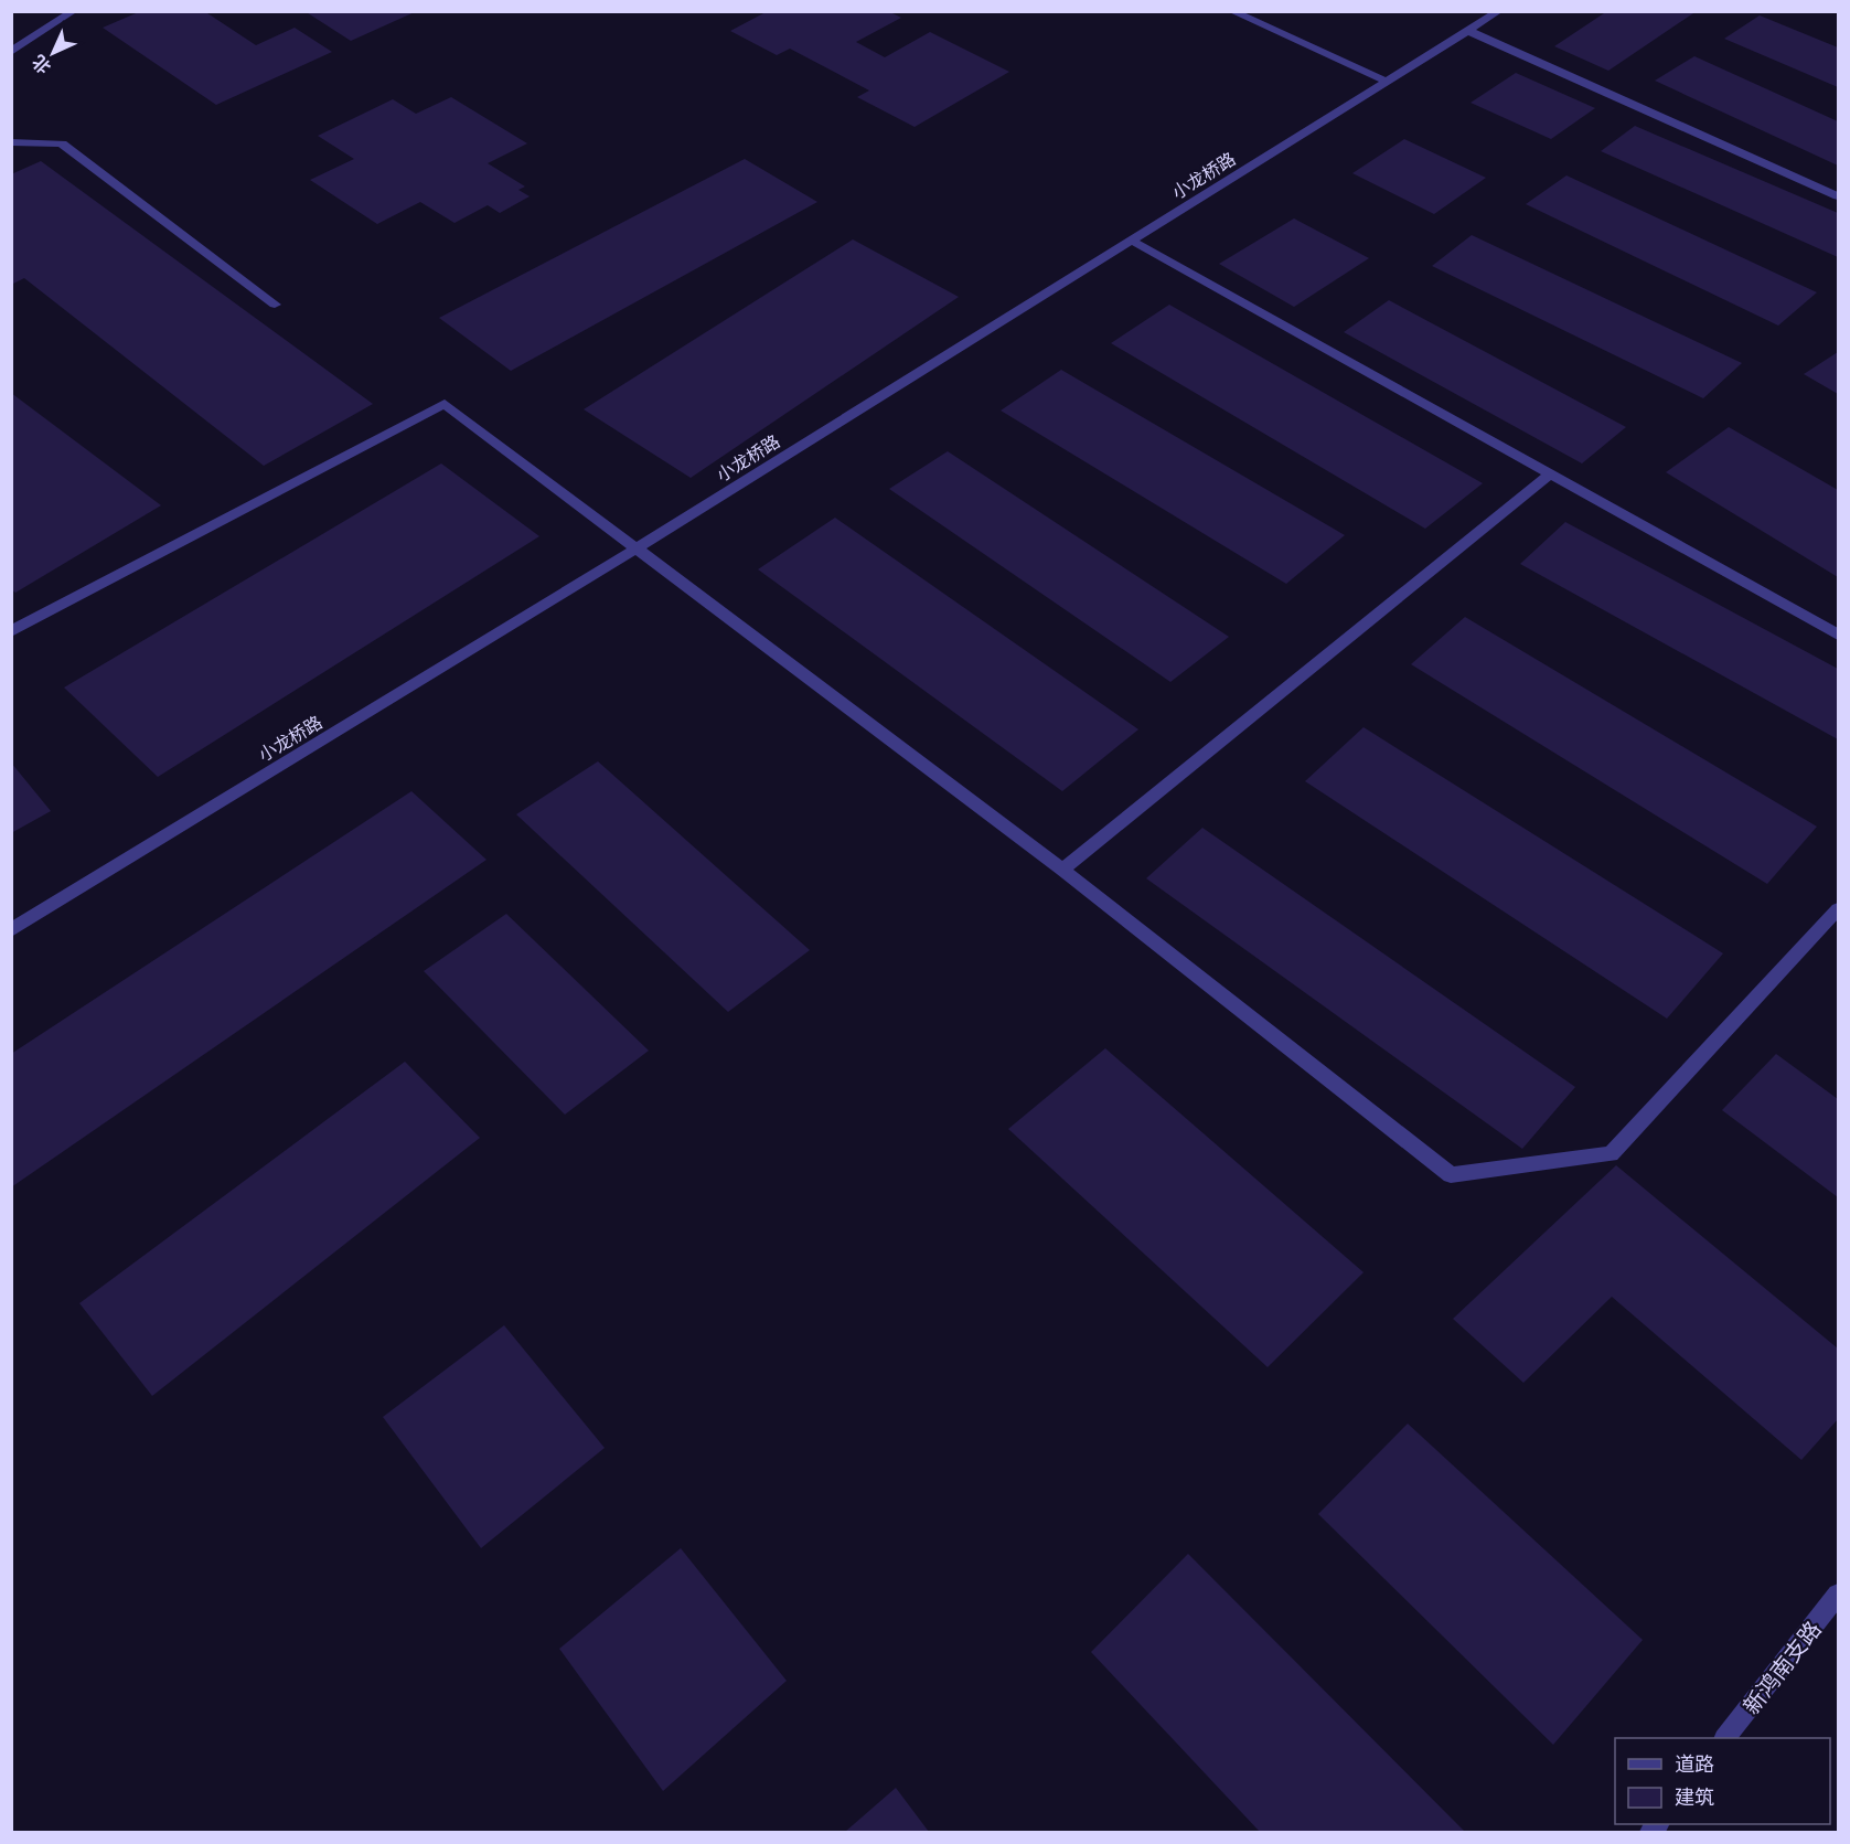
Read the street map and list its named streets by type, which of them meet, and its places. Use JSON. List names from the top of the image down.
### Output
{
  "streets": {
    "street": ["小龙桥路", "新鸿南支路"]
  },
  "legend": ["道路", "建筑"],
  "north": "bottom left"
}
